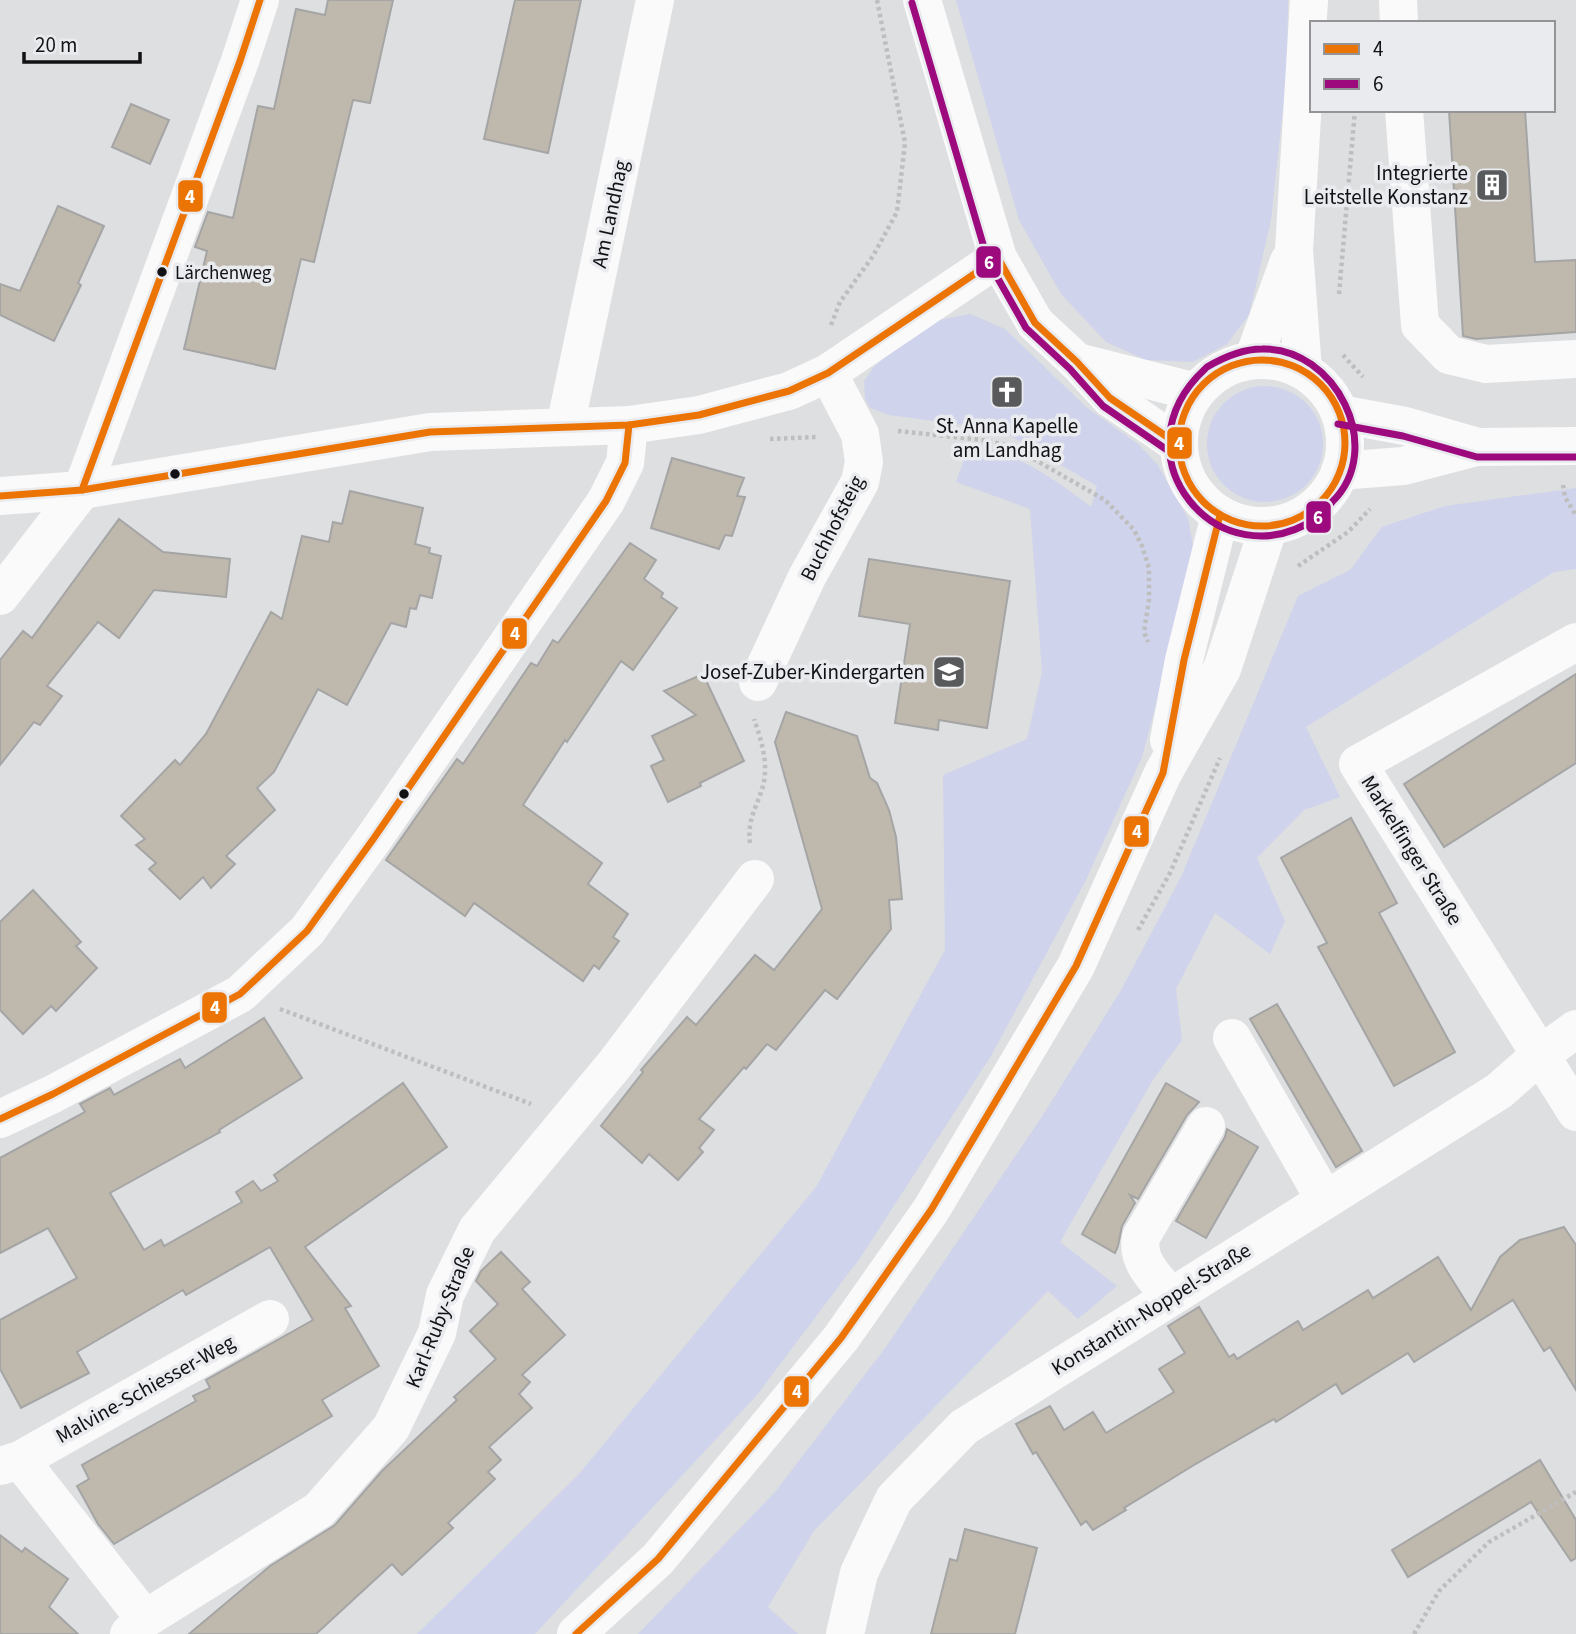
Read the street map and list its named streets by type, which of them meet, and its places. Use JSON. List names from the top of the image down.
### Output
{
  "streets": {
    "street": [
      "Am Landhag",
      "Buchhofsteig",
      "Markelfinger Straße",
      "Konstantin-Noppel-Straße",
      "Karl-Ruby-Straße",
      "Malvine-Schiesser-Weg"
    ]
  },
  "crossings": [
    ["Markelfinger Straße", "Konstantin-Noppel-Straße"],
    ["Karl-Ruby-Straße", "Malvine-Schiesser-Weg"]
  ],
  "places": {
    "building": ["Integrierte Leitstelle Konstanz"],
    "other": ["Lärchenweg"],
    "church": ["St. Anna Kapelle am Landhag"],
    "school or university": ["Josef-Zuber-Kindergarten"]
  },
  "lines": ["transit line 4", "transit line 6"],
  "legend": ["4", "6"],
  "scale_bar": "20 m"
}
